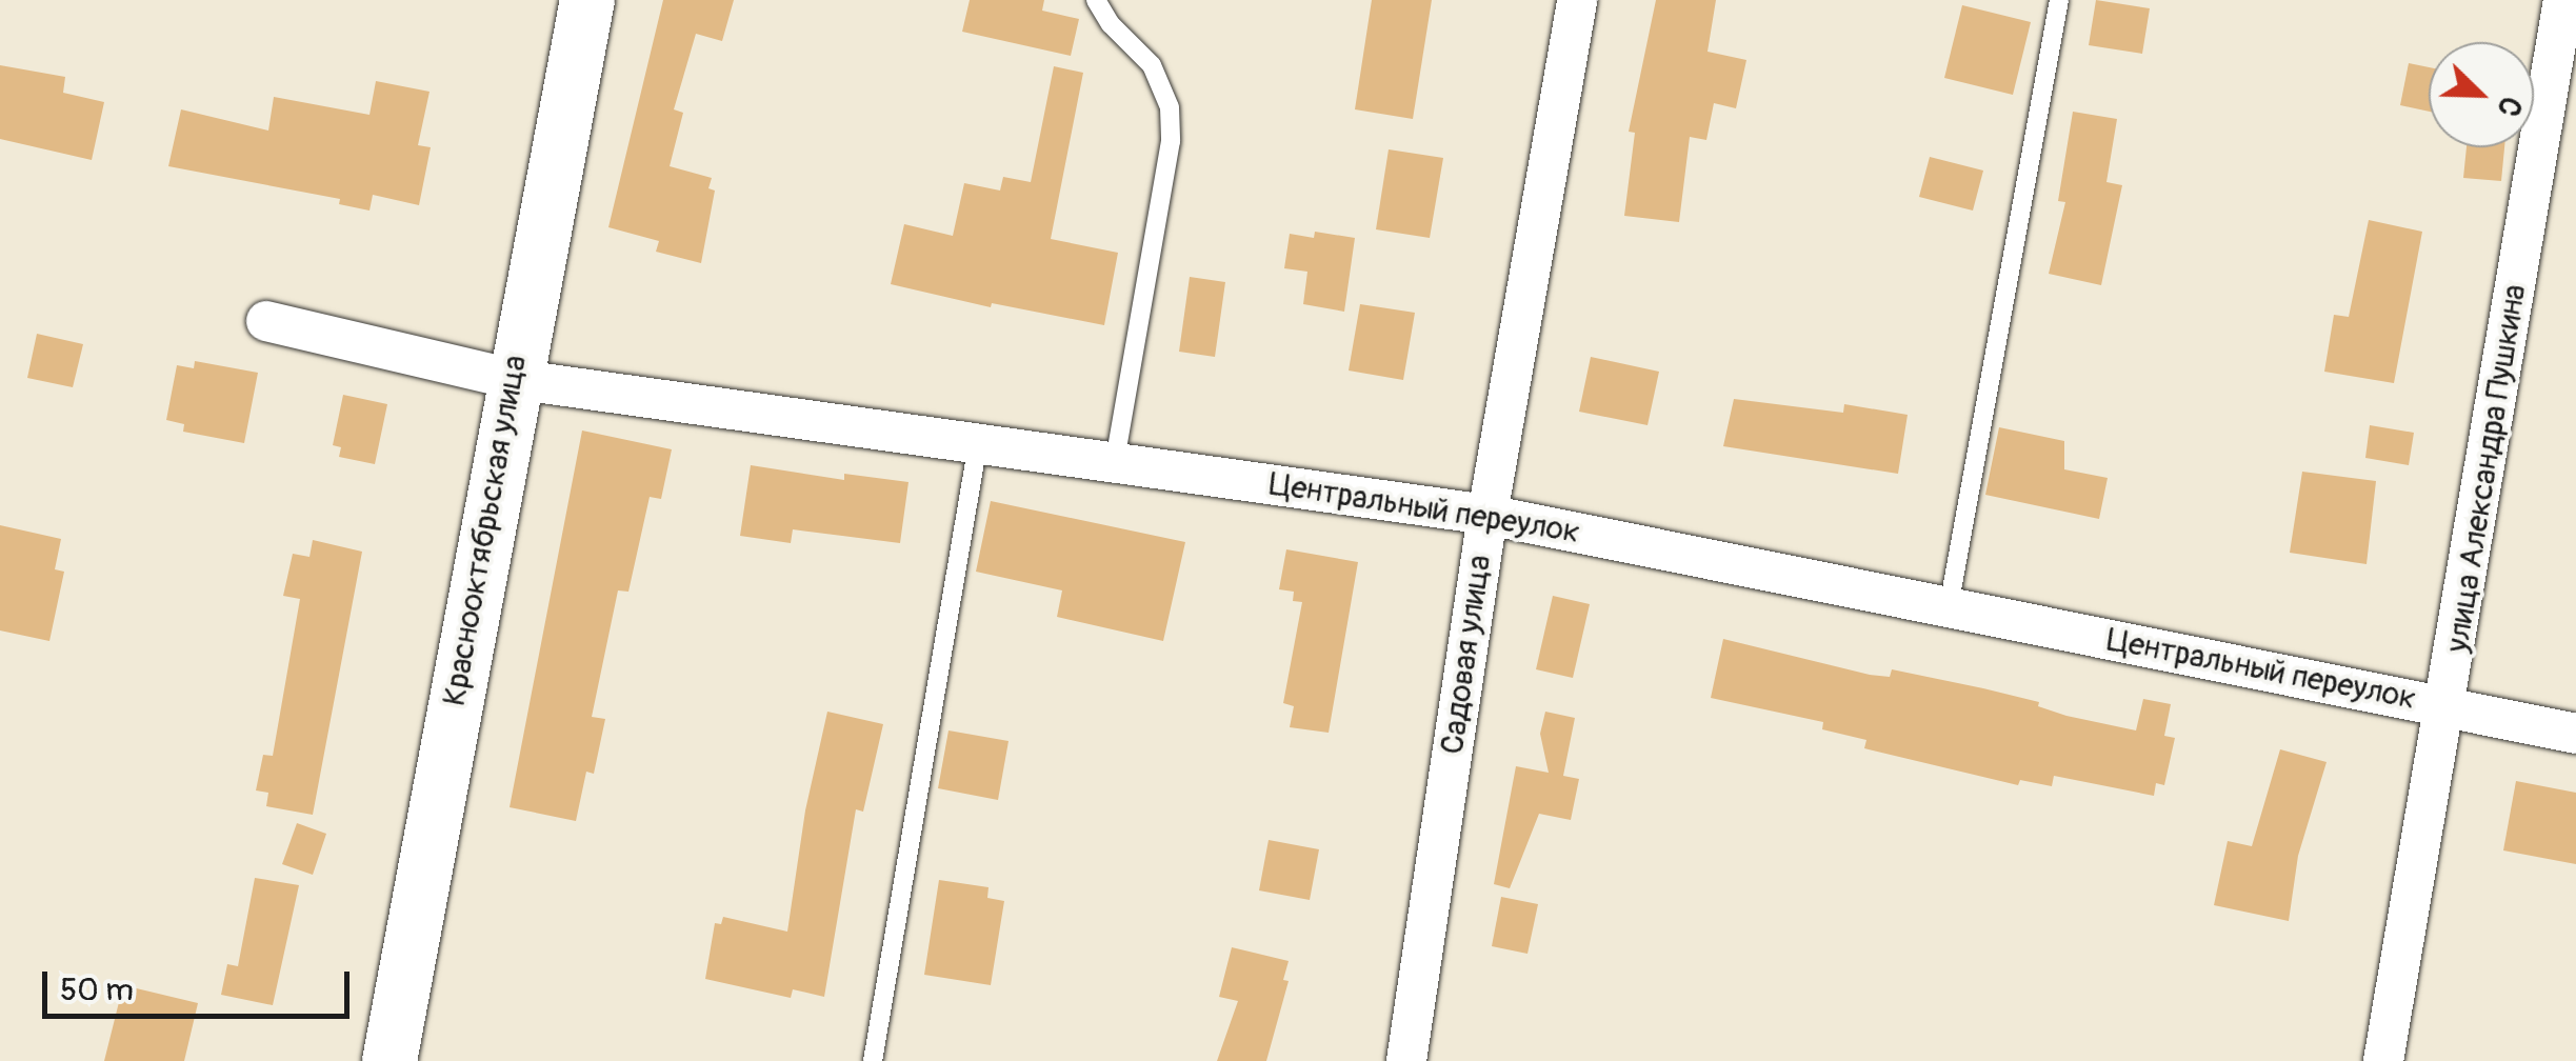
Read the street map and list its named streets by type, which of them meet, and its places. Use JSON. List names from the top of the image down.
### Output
{
  "streets": {
    "main road": ["Краснооктябрьская улица"],
    "street": ["улица Александра Пушкина", "Центральный переулок", "Садовая улица"]
  },
  "crossings": [
    ["улица Александра Пушкина", "Центральный переулок"],
    ["Центральный переулок", "Краснооктябрьская улица"],
    ["Центральный переулок", "Садовая улица"]
  ],
  "scale_bar": "50 m",
  "north": "bottom right"
}
